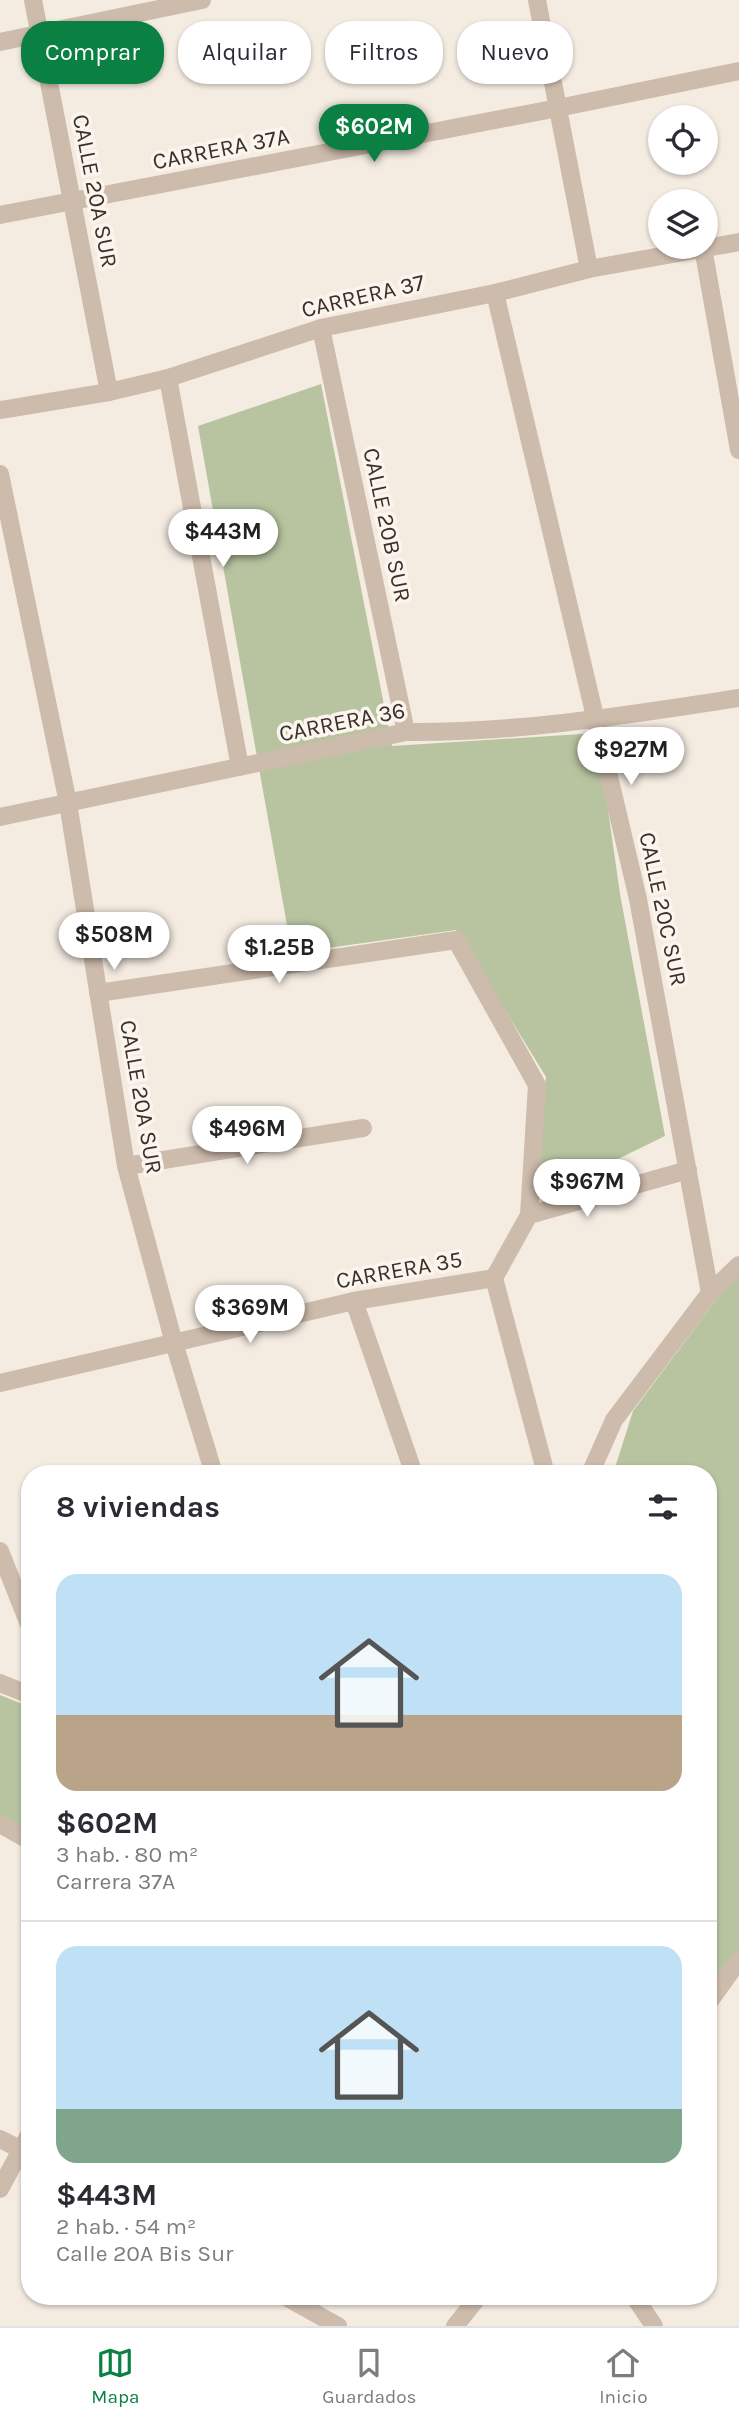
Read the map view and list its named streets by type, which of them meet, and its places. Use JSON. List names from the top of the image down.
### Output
{
  "streets": {
    "street": [
      "CARRERA 37A",
      "CALLE 20A SUR",
      "CARRERA 37",
      "CALLE 20B SUR",
      "CARRERA 36",
      "CALLE 20C SUR",
      "CARRERA 35"
    ]
  },
  "crossings": [
    ["CARRERA 37A", "CALLE 20A SUR"],
    ["CALLE 20A SUR", "CARRERA 37"],
    ["CALLE 20A SUR", "CARRERA 36"],
    ["CALLE 20A SUR", "CARRERA 35"],
    ["CARRERA 37", "CALLE 20B SUR"],
    ["CARRERA 37", "CALLE 20C SUR"],
    ["CALLE 20B SUR", "CARRERA 36"],
    ["CARRERA 36", "CALLE 20C SUR"]
  ],
  "page": {
    "chip": [
      "Comprar",
      "Alquilar",
      "Filtros",
      "Nuevo"
    ],
    "price": [
      "$602M",
      "$443M",
      "$927M",
      "$508M",
      "$1.25B",
      "$496M",
      "$967M",
      "$369M"
    ],
    "heading": "8 viviendas",
    "list": [
      {
        "name": "$602M",
        "note": "3 hab. · 80 m² · Carrera 37A"
      },
      {
        "name": "$443M",
        "note": "2 hab. · 54 m² · Calle 20A Bis Sur"
      }
    ],
    "tabs": ["Mapa", "Guardados", "Inicio"]
  }
}
